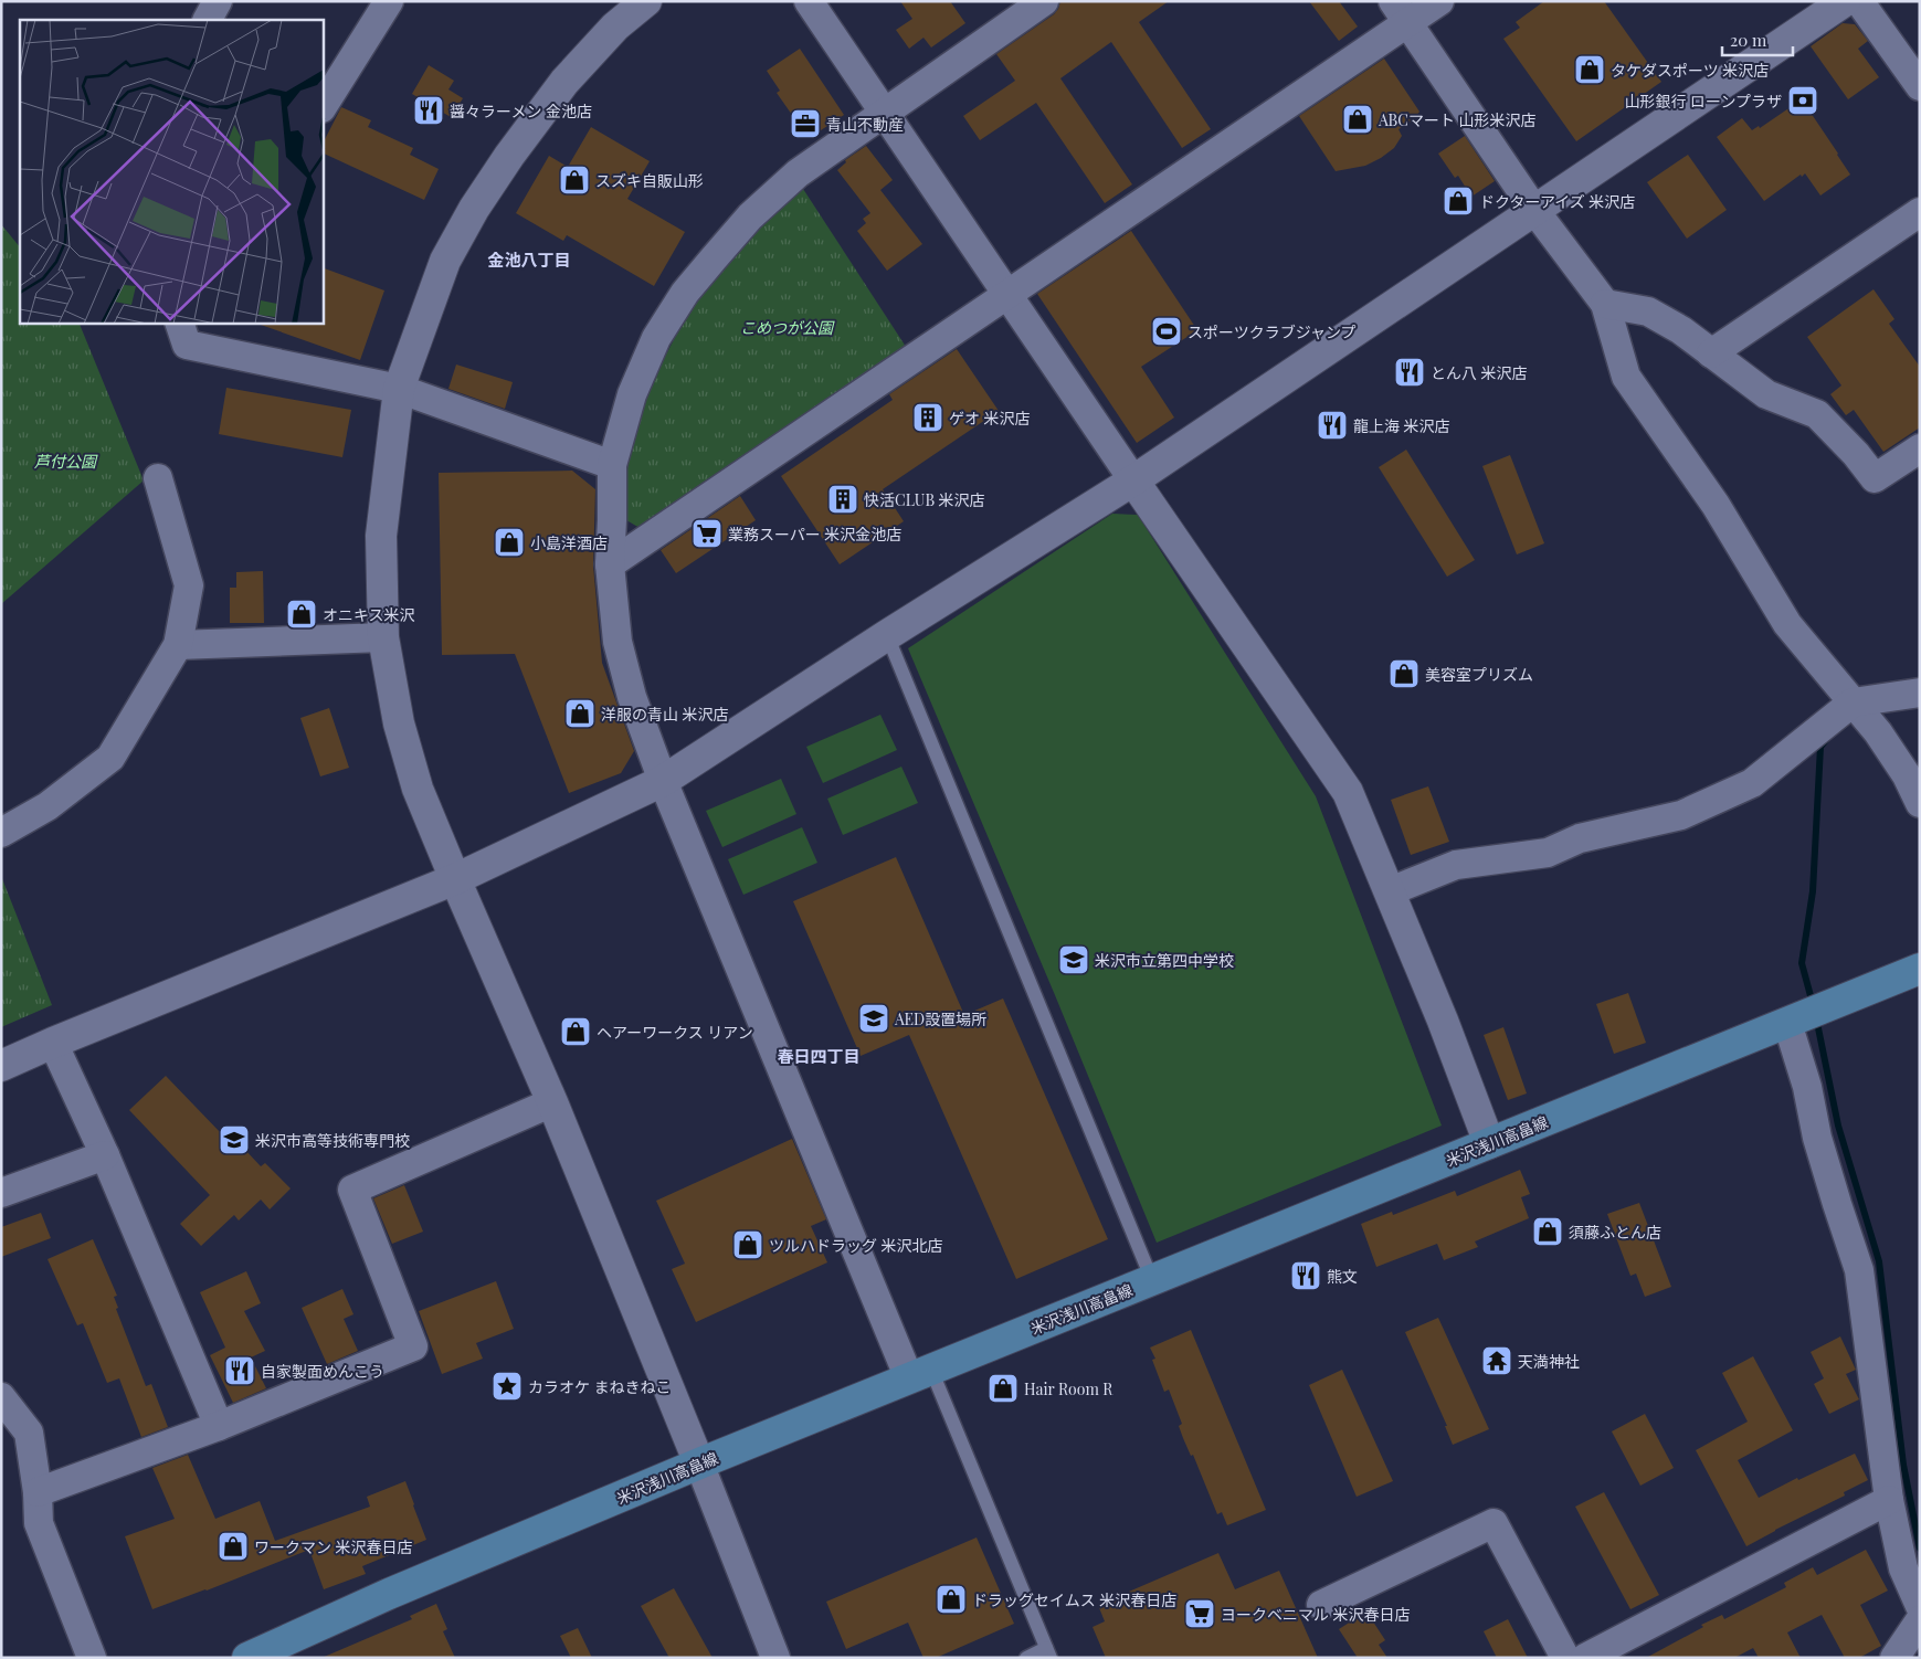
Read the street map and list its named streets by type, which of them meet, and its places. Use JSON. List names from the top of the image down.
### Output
{
  "streets": {
    "main road": ["米沢浅川高畠線"]
  },
  "districts": ["金池八丁目", "春日四丁目"],
  "parks": ["こめつが公園", "芦付公園"],
  "places": {
    "shop": [
      "タケダスポーツ 米沢店",
      "ABCマート 山形米沢店",
      "スズキ自販山形",
      "ドクターアイズ 米沢店",
      "小島洋酒店",
      "オニキス米沢",
      "美容室プリズム",
      "洋服の青山 米沢店",
      "ヘアーワークス リアン",
      "須藤ふとん店",
      "ツルハドラッグ 米沢北店",
      "Hair Room R",
      "ワークマン 米沢春日店",
      "ドラッグセイムス 米沢春日店"
    ],
    "bank": ["山形銀行 ローンプラザ"],
    "restaurant": [
      "醤々ラーメン 金池店",
      "とん八 米沢店",
      "龍上海 米沢店",
      "熊文",
      "自家製面めんこう"
    ],
    "office": ["青山不動産"],
    "sports": ["スポーツクラブジャンプ"],
    "building": ["ゲオ 米沢店", "快活CLUB 米沢店"],
    "supermarket": ["業務スーパー 米沢金池店", "ヨークベニマル 米沢春日店"],
    "school or university": ["米沢市立第四中学校", "AED設置場所", "米沢市高等技術専門校"],
    "temple": ["天満神社"],
    "place": ["カラオケ まねきねこ"]
  },
  "scale_bar": "20 m"
}
